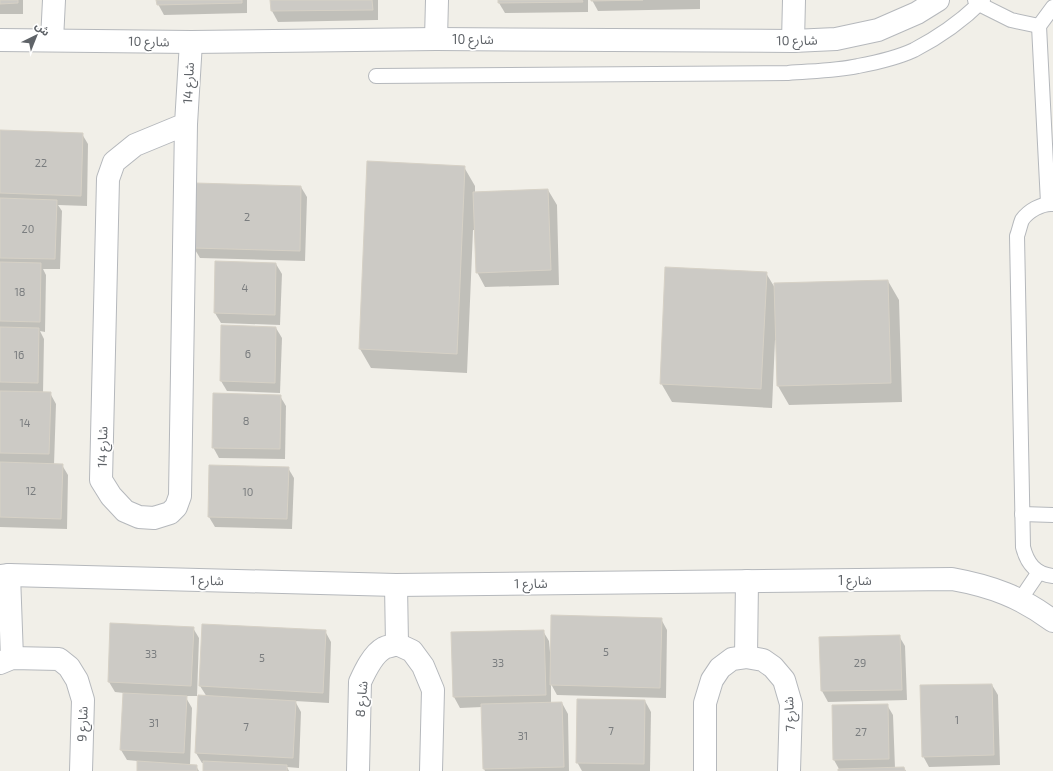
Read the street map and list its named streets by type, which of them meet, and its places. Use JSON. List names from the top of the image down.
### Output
{
  "streets": {
    "street": [
      "شارع 10",
      "شارع 14",
      "شارع 1",
      "شارع 8",
      "شارع 7",
      "شارع 9"
    ]
  },
  "crossings": [
    ["شارع 10", "شارع 14"],
    ["شارع 1", "شارع 9"]
  ],
  "house_numbers": [
    "22",
    "2",
    "20",
    "4",
    "18",
    "6",
    "16",
    "8",
    "14",
    "12",
    "10",
    "5",
    "33",
    "5",
    "33",
    "29",
    "1",
    "31",
    "7",
    "7",
    "27",
    "31"
  ],
  "north": "top right"
}
